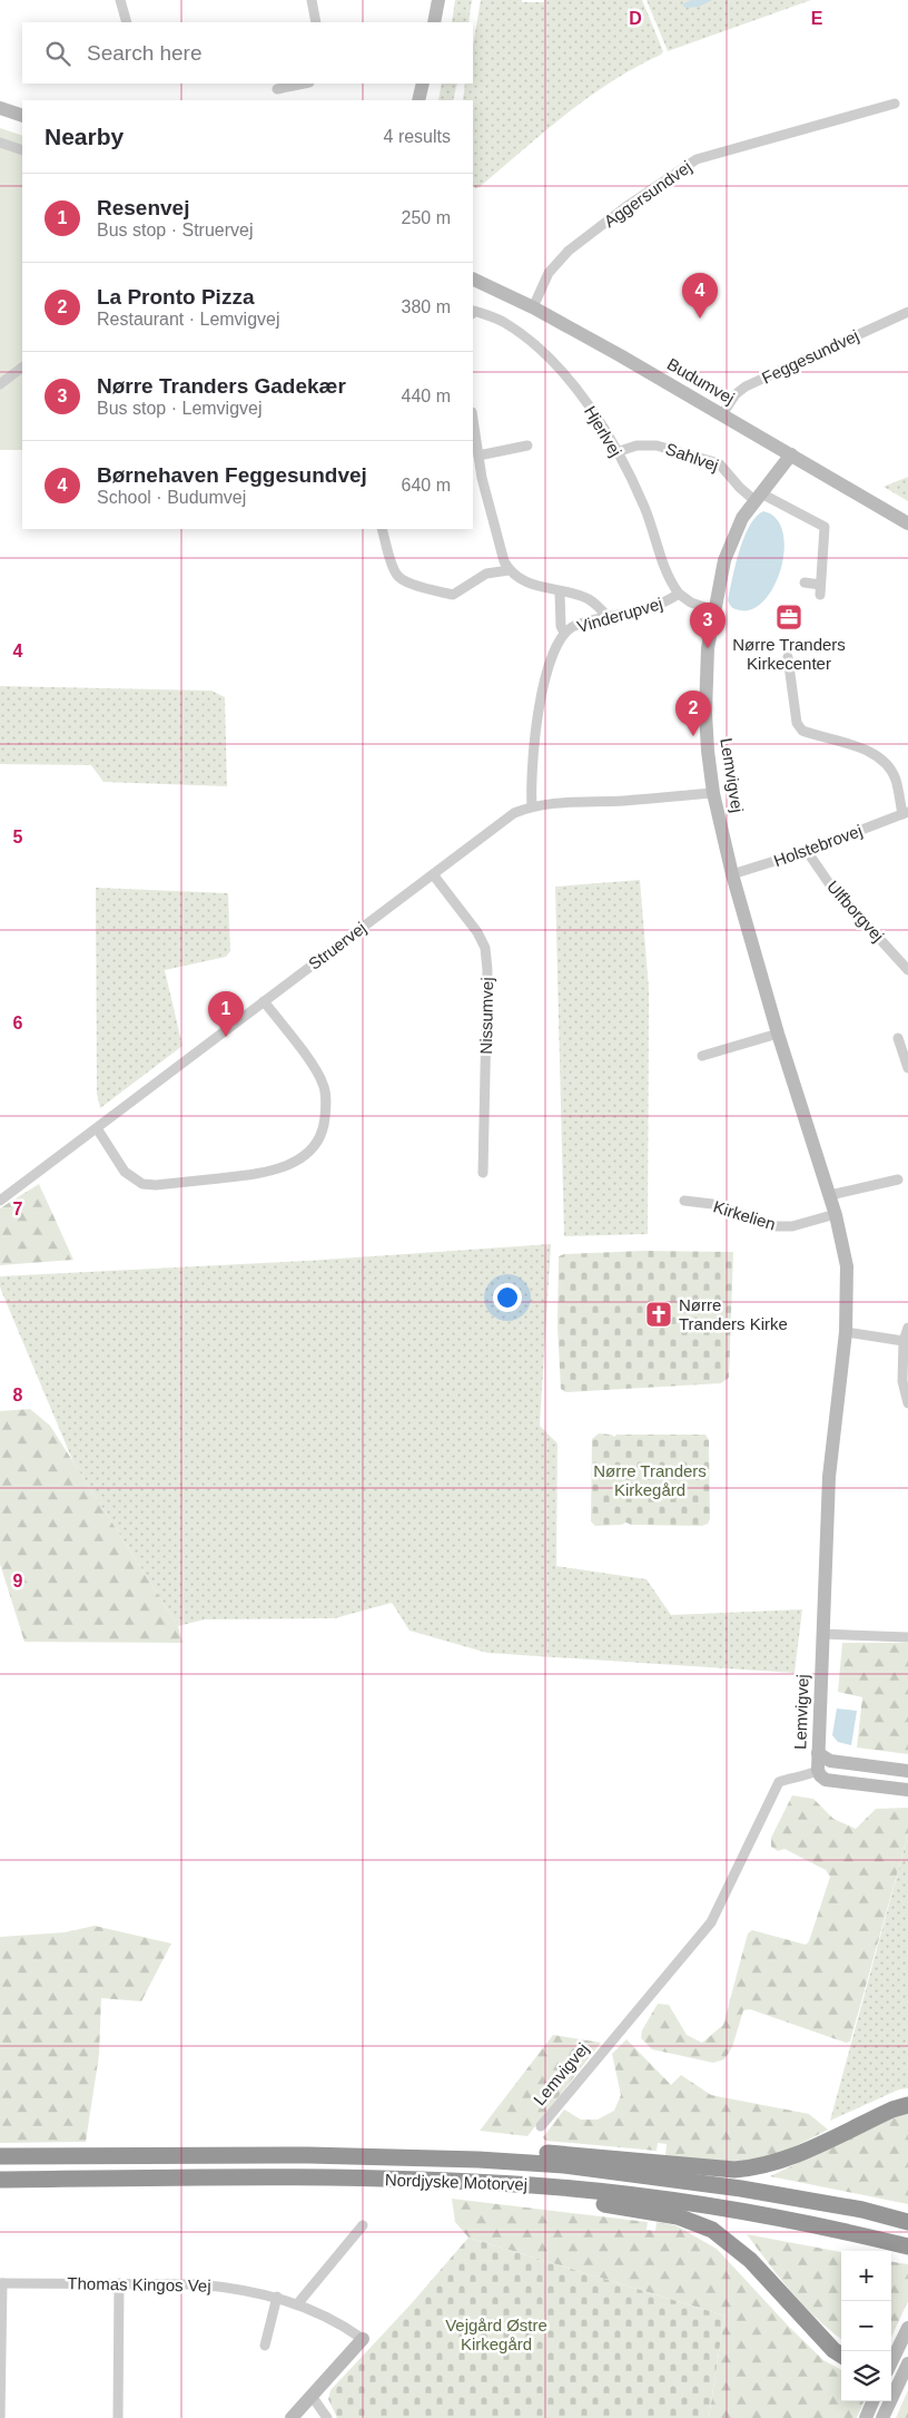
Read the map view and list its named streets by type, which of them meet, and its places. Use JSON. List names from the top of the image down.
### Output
{
  "streets": {
    "highway": ["Nordjyske Motorvej"],
    "street": [
      "Aggersundvej",
      "Feggesundvej",
      "Budumvej",
      "Hjerlvej",
      "Sahlvej",
      "Vinderupvej",
      "Lemvigvej",
      "Holstebrovej",
      "Ulfborgvej",
      "Struervej",
      "Nissumvej",
      "Kirkelien",
      "Thomas Kingos Vej"
    ]
  },
  "crossings": [
    ["Aggersundvej", "Budumvej"],
    ["Feggesundvej", "Budumvej"],
    ["Budumvej", "Lemvigvej"],
    ["Hjerlvej", "Sahlvej"],
    ["Hjerlvej", "Vinderupvej"],
    ["Sahlvej", "Lemvigvej"],
    ["Vinderupvej", "Lemvigvej"],
    ["Vinderupvej", "Struervej"],
    ["Lemvigvej", "Holstebrovej"],
    ["Lemvigvej", "Struervej"],
    ["Lemvigvej", "Kirkelien"],
    ["Holstebrovej", "Ulfborgvej"],
    ["Struervej", "Nissumvej"]
  ],
  "parks": ["Nørre Tranders Kirkegård", "Vejgård Østre Kirkegård"],
  "places": {
    "office": ["Nørre Tranders Kirkecenter"],
    "church": ["Nørre Tranders Kirke"]
  },
  "page": {
    "search": "Search here",
    "heading": ["Nearby", "4 results"],
    "list": [
      {
        "mark": "1",
        "name": "Resenvej",
        "note": "Bus stop · Struervej",
        "value": "250 m"
      },
      {
        "mark": "2",
        "name": "La Pronto Pizza",
        "note": "Restaurant · Lemvigvej",
        "value": "380 m"
      },
      {
        "mark": "3",
        "name": "Nørre Tranders Gadekær",
        "note": "Bus stop · Lemvigvej",
        "value": "440 m"
      },
      {
        "mark": "4",
        "name": "Børnehaven Feggesundvej",
        "note": "School · Budumvej",
        "value": "640 m"
      }
    ],
    "pins": [
      "4",
      "3",
      "2",
      "1"
    ],
    "map_buttons": ["+", "−"]
  },
  "grid": {
    "columns": ["D", "E"],
    "rows": [
      "4",
      "5",
      "6",
      "7",
      "8",
      "9"
    ]
  }
}
